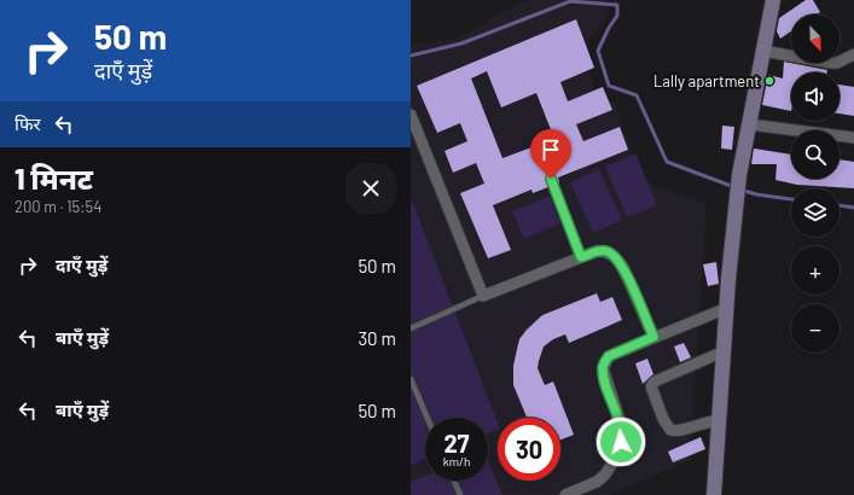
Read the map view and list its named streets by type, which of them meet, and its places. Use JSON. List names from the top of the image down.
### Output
{
  "places": ["Lally apartment"],
  "north": "bottom right",
  "page": {
    "turn": ["50 m", "दाएँ मुड़ें"],
    "map_buttons": ["+", "−"],
    "then": "फिर",
    "heading": ["1 मिनट", "200 m · 15:54"],
    "list": [
      {
        "name": "दाएँ मुड़ें",
        "value": "50 m"
      },
      {
        "name": "बाएँ मुड़ें",
        "value": "30 m"
      },
      {
        "name": "बाएँ मुड़ें",
        "value": "50 m"
      }
    ],
    "speed": "27 km/h",
    "limit": "30"
  }
}
